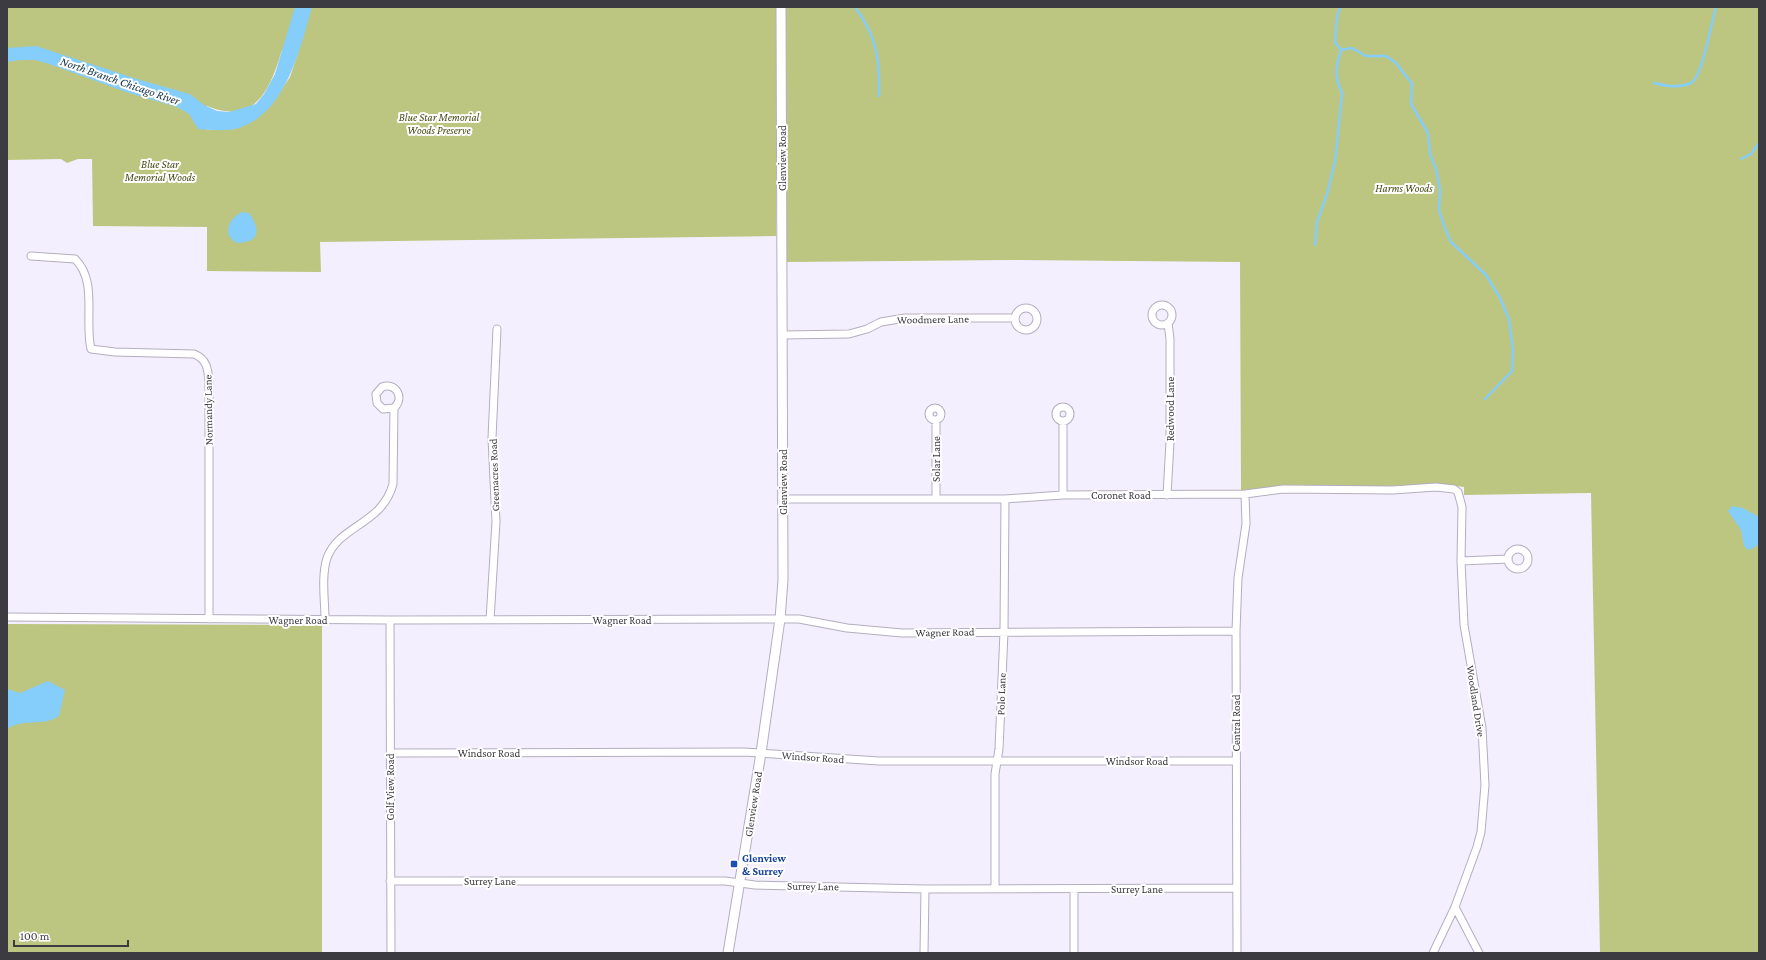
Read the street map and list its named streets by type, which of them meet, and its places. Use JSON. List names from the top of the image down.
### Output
{
  "streets": {
    "main road": ["Glenview Road"],
    "street": [
      "Woodmere Lane",
      "Redwood Lane",
      "Normandy Lane",
      "Solar Lane",
      "Greenacres Road",
      "Coronet Road",
      "Wagner Road",
      "Polo Lane",
      "Woodland Drive",
      "Central Road",
      "Windsor Road",
      "Golf View Road",
      "Surrey Lane"
    ]
  },
  "crossings": [
    ["Glenview Road", "Woodmere Lane"],
    ["Glenview Road", "Coronet Road"],
    ["Glenview Road", "Wagner Road"],
    ["Glenview Road", "Windsor Road"],
    ["Glenview Road", "Surrey Lane"],
    ["Redwood Lane", "Coronet Road"],
    ["Normandy Lane", "Wagner Road"],
    ["Solar Lane", "Coronet Road"],
    ["Greenacres Road", "Wagner Road"],
    ["Coronet Road", "Polo Lane"],
    ["Coronet Road", "Woodland Drive"],
    ["Coronet Road", "Central Road"],
    ["Wagner Road", "Polo Lane"],
    ["Wagner Road", "Central Road"],
    ["Wagner Road", "Golf View Road"],
    ["Polo Lane", "Windsor Road"],
    ["Polo Lane", "Surrey Lane"],
    ["Central Road", "Windsor Road"],
    ["Central Road", "Surrey Lane"],
    ["Windsor Road", "Golf View Road"],
    ["Golf View Road", "Surrey Lane"]
  ],
  "water": ["North Branch Chicago River"],
  "parks": ["Blue Star Memorial Woods Preserve", "Blue Star Memorial Woods", "Harms Woods"],
  "places": {
    "transit": ["Glenview & Surrey"]
  },
  "scale_bar": "100 m"
}
